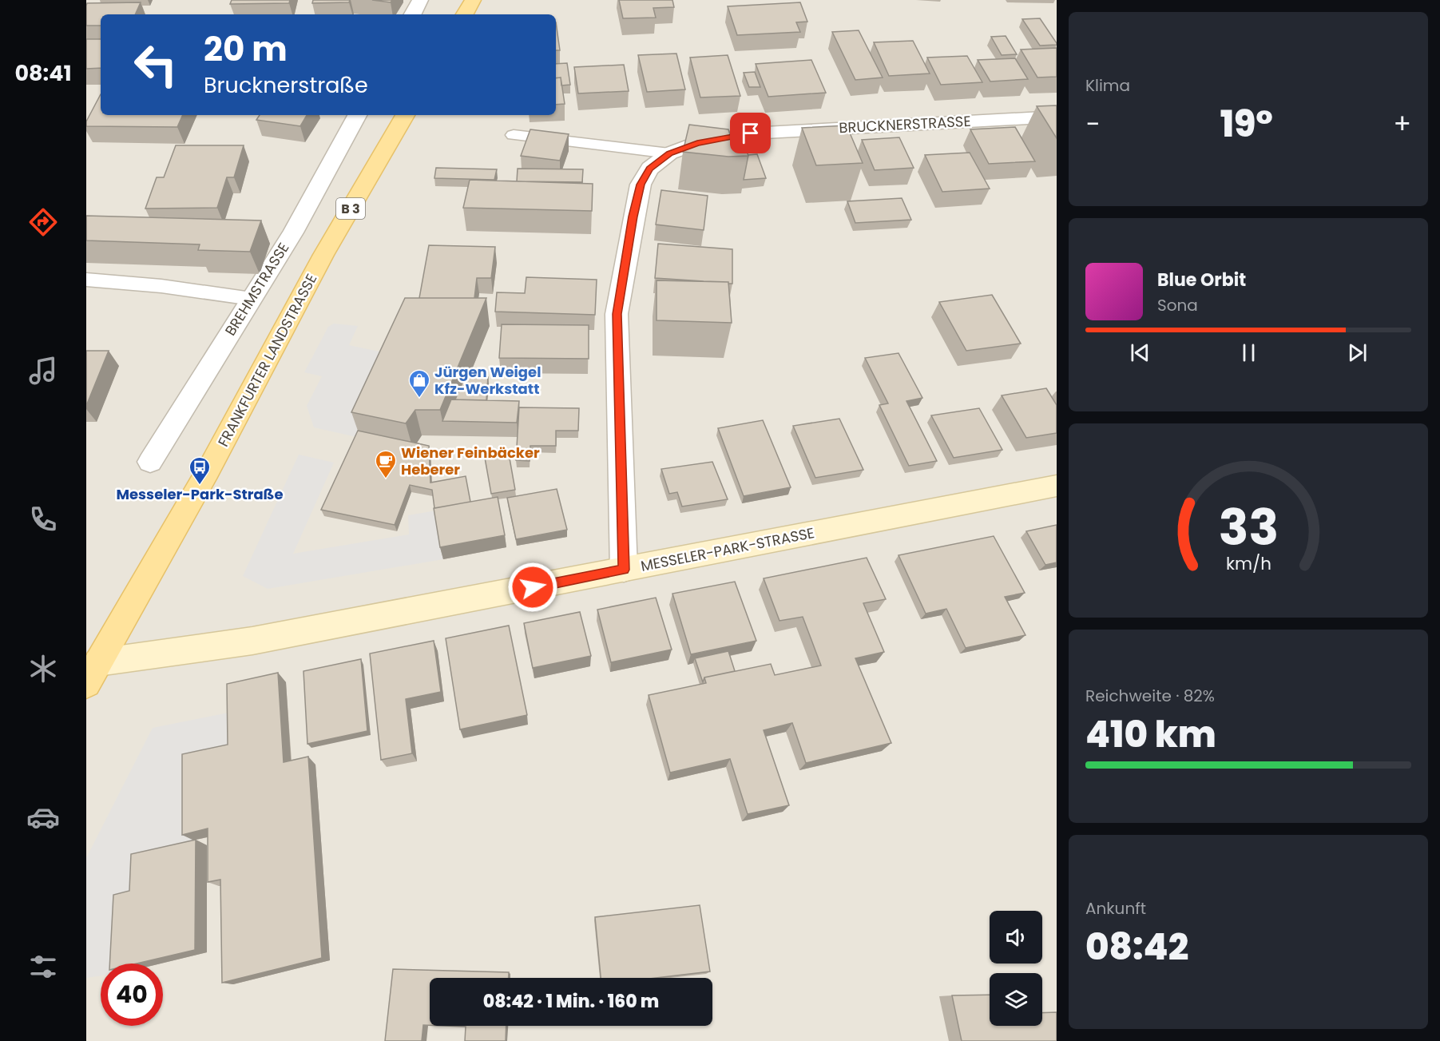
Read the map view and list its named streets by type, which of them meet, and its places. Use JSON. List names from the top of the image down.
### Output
{
  "streets": {
    "main road": ["B 3", "FRANKFURTER LANDSTRASSE"],
    "street": ["BRUCKNERSTRASSE", "BREHMSTRASSE", "MESSELER-PARK-STRASSE"]
  },
  "crossings": [
    ["BRUCKNERSTRASSE", "MESSELER-PARK-STRASSE"],
    ["FRANKFURTER LANDSTRASSE", "MESSELER-PARK-STRASSE"]
  ],
  "places": {
    "shop": ["Jürgen Weigel Kfz-Werkstatt"],
    "cafe": ["Wiener Feinbäcker Heberer"],
    "bus stop": ["Messeler-Park-Straße"]
  },
  "page": {
    "tabs": "08:41",
    "tile": [
      "Klima",
      ["Reichweite · 82%", "410 km"],
      ["Ankunft", "08:42"]
    ],
    "turn": ["20 m", "Brucknerstraße"],
    "heat": ["−", "19°", "+"],
    "song": ["Blue Orbit", "Sona"],
    "limit": "40",
    "trip": "08:42 · 1 Min. · 160 m",
    "gauge": ["33", "km/h"]
  }
}
